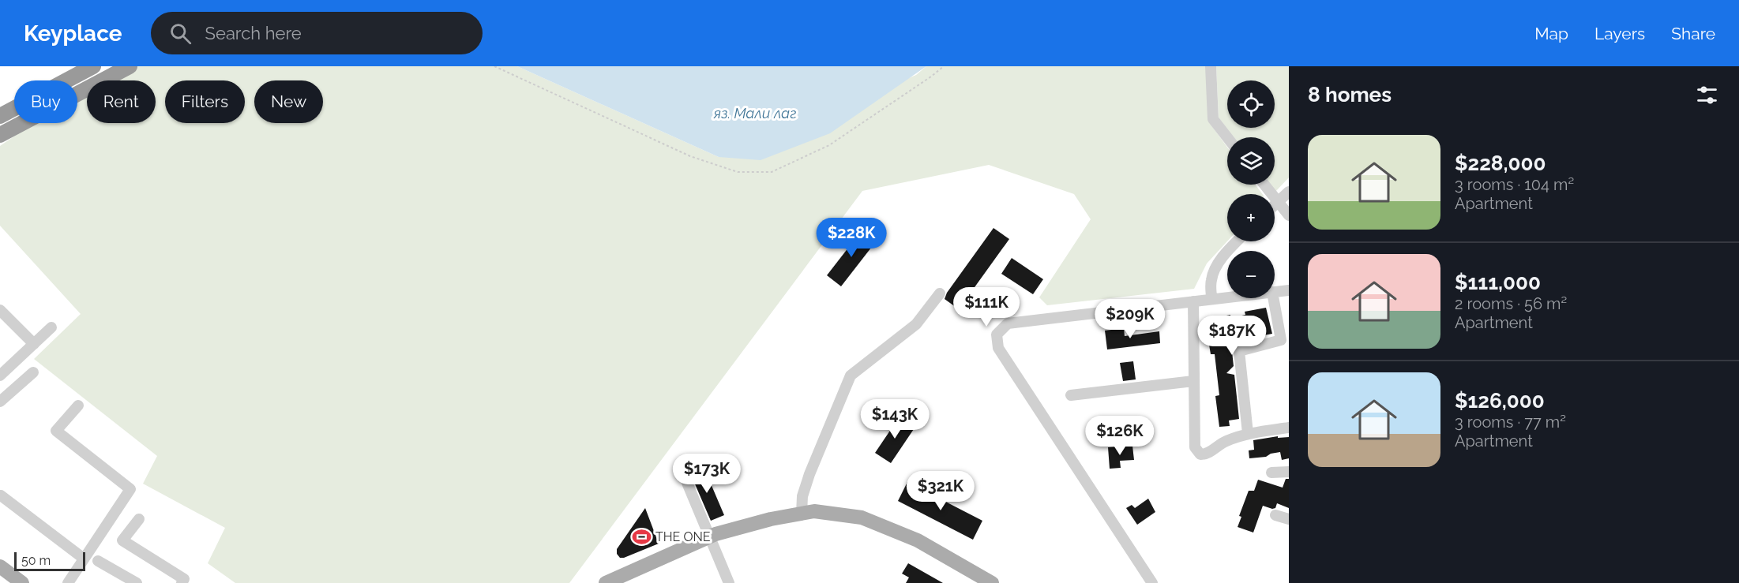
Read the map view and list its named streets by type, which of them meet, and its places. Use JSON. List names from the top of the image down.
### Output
{
  "water": ["яз. Мали лаг"],
  "places": {
    "sports": ["THE ONE"]
  },
  "scale_bar": "50 m",
  "page": {
    "header": "Keyplace",
    "search": "Search here",
    "nav": ["Map", "Layers", "Share"],
    "heading": "8 homes",
    "map_buttons": ["+", "−"],
    "chip": [
      "Buy",
      "Rent",
      "Filters",
      "New"
    ],
    "list": [
      {
        "name": "$228,000",
        "note": "3 rooms · 104 m² · Apartment"
      },
      {
        "name": "$111,000",
        "note": "2 rooms · 56 m² · Apartment"
      },
      {
        "name": "$126,000",
        "note": "3 rooms · 77 m² · Apartment"
      }
    ],
    "price": [
      "$228K",
      "$111K",
      "$209K",
      "$187K",
      "$143K",
      "$126K",
      "$173K",
      "$321K"
    ],
    "scale": "50 m"
  }
}
